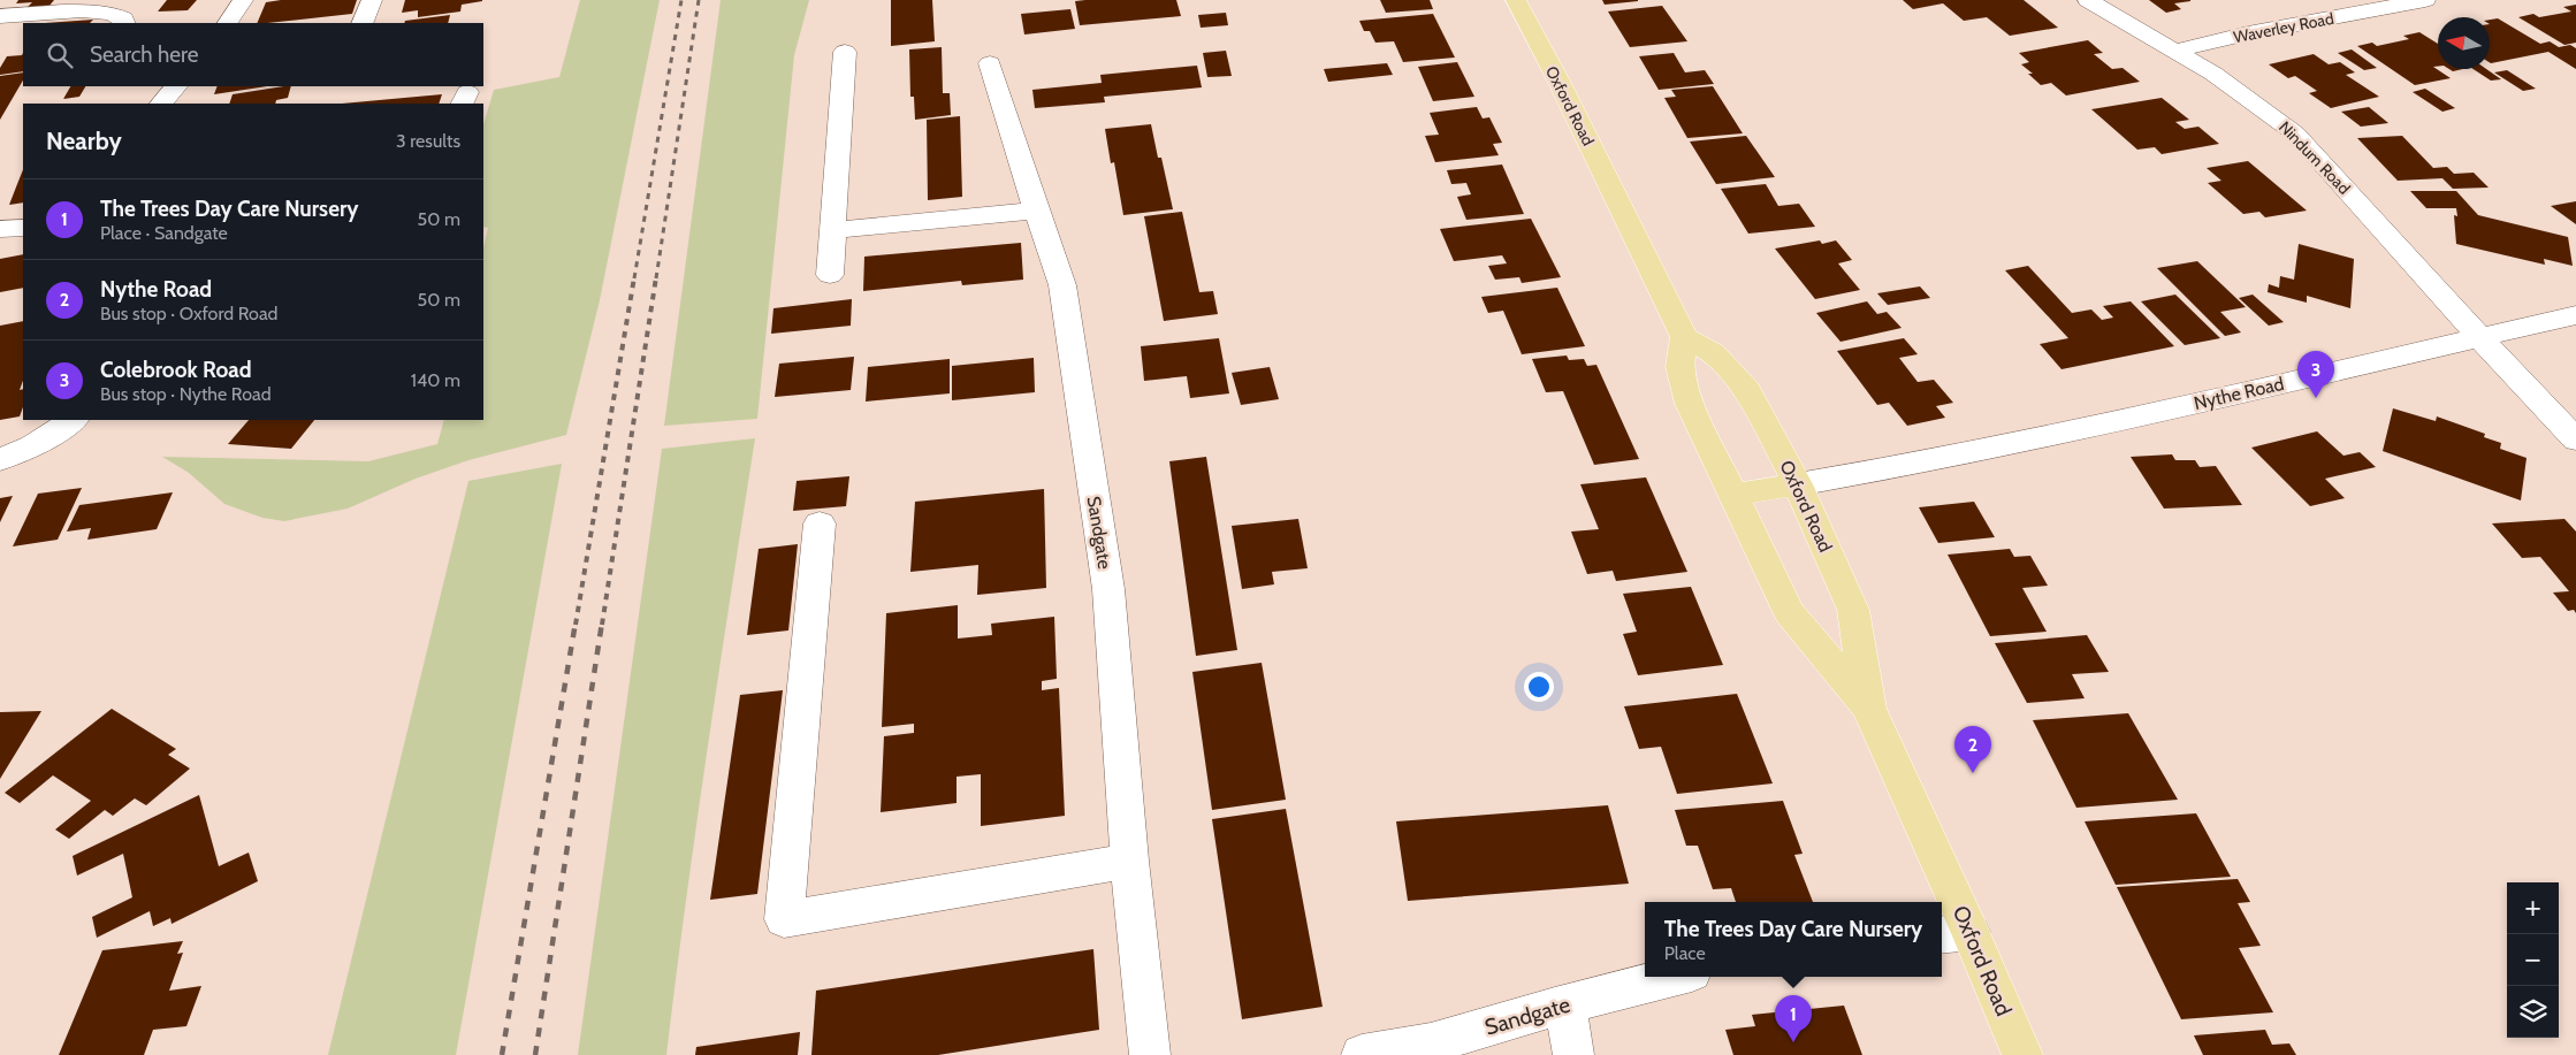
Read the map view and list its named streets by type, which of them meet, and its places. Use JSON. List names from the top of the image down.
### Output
{
  "streets": {
    "main road": ["Oxford Road"],
    "street": [
      "Waverley Road",
      "Nindum Road",
      "Nythe Road",
      "Sandgate"
    ]
  },
  "crossings": [
    ["Waverley Road", "Nindum Road"],
    ["Oxford Road", "Nythe Road"],
    ["Nindum Road", "Nythe Road"]
  ],
  "north": "left",
  "page": {
    "search": "Search here",
    "heading": ["Nearby", "3 results"],
    "list": [
      {
        "mark": "1",
        "name": "The Trees Day Care Nursery",
        "note": "Place · Sandgate",
        "value": "50 m"
      },
      {
        "mark": "2",
        "name": "Nythe Road",
        "note": "Bus stop · Oxford Road",
        "value": "50 m"
      },
      {
        "mark": "3",
        "name": "Colebrook Road",
        "note": "Bus stop · Nythe Road",
        "value": "140 m"
      }
    ],
    "pins": ["3", "2", "1"],
    "map_buttons": ["+", "−"],
    "popup": ["The Trees Day Care Nursery", "Place"]
  }
}
